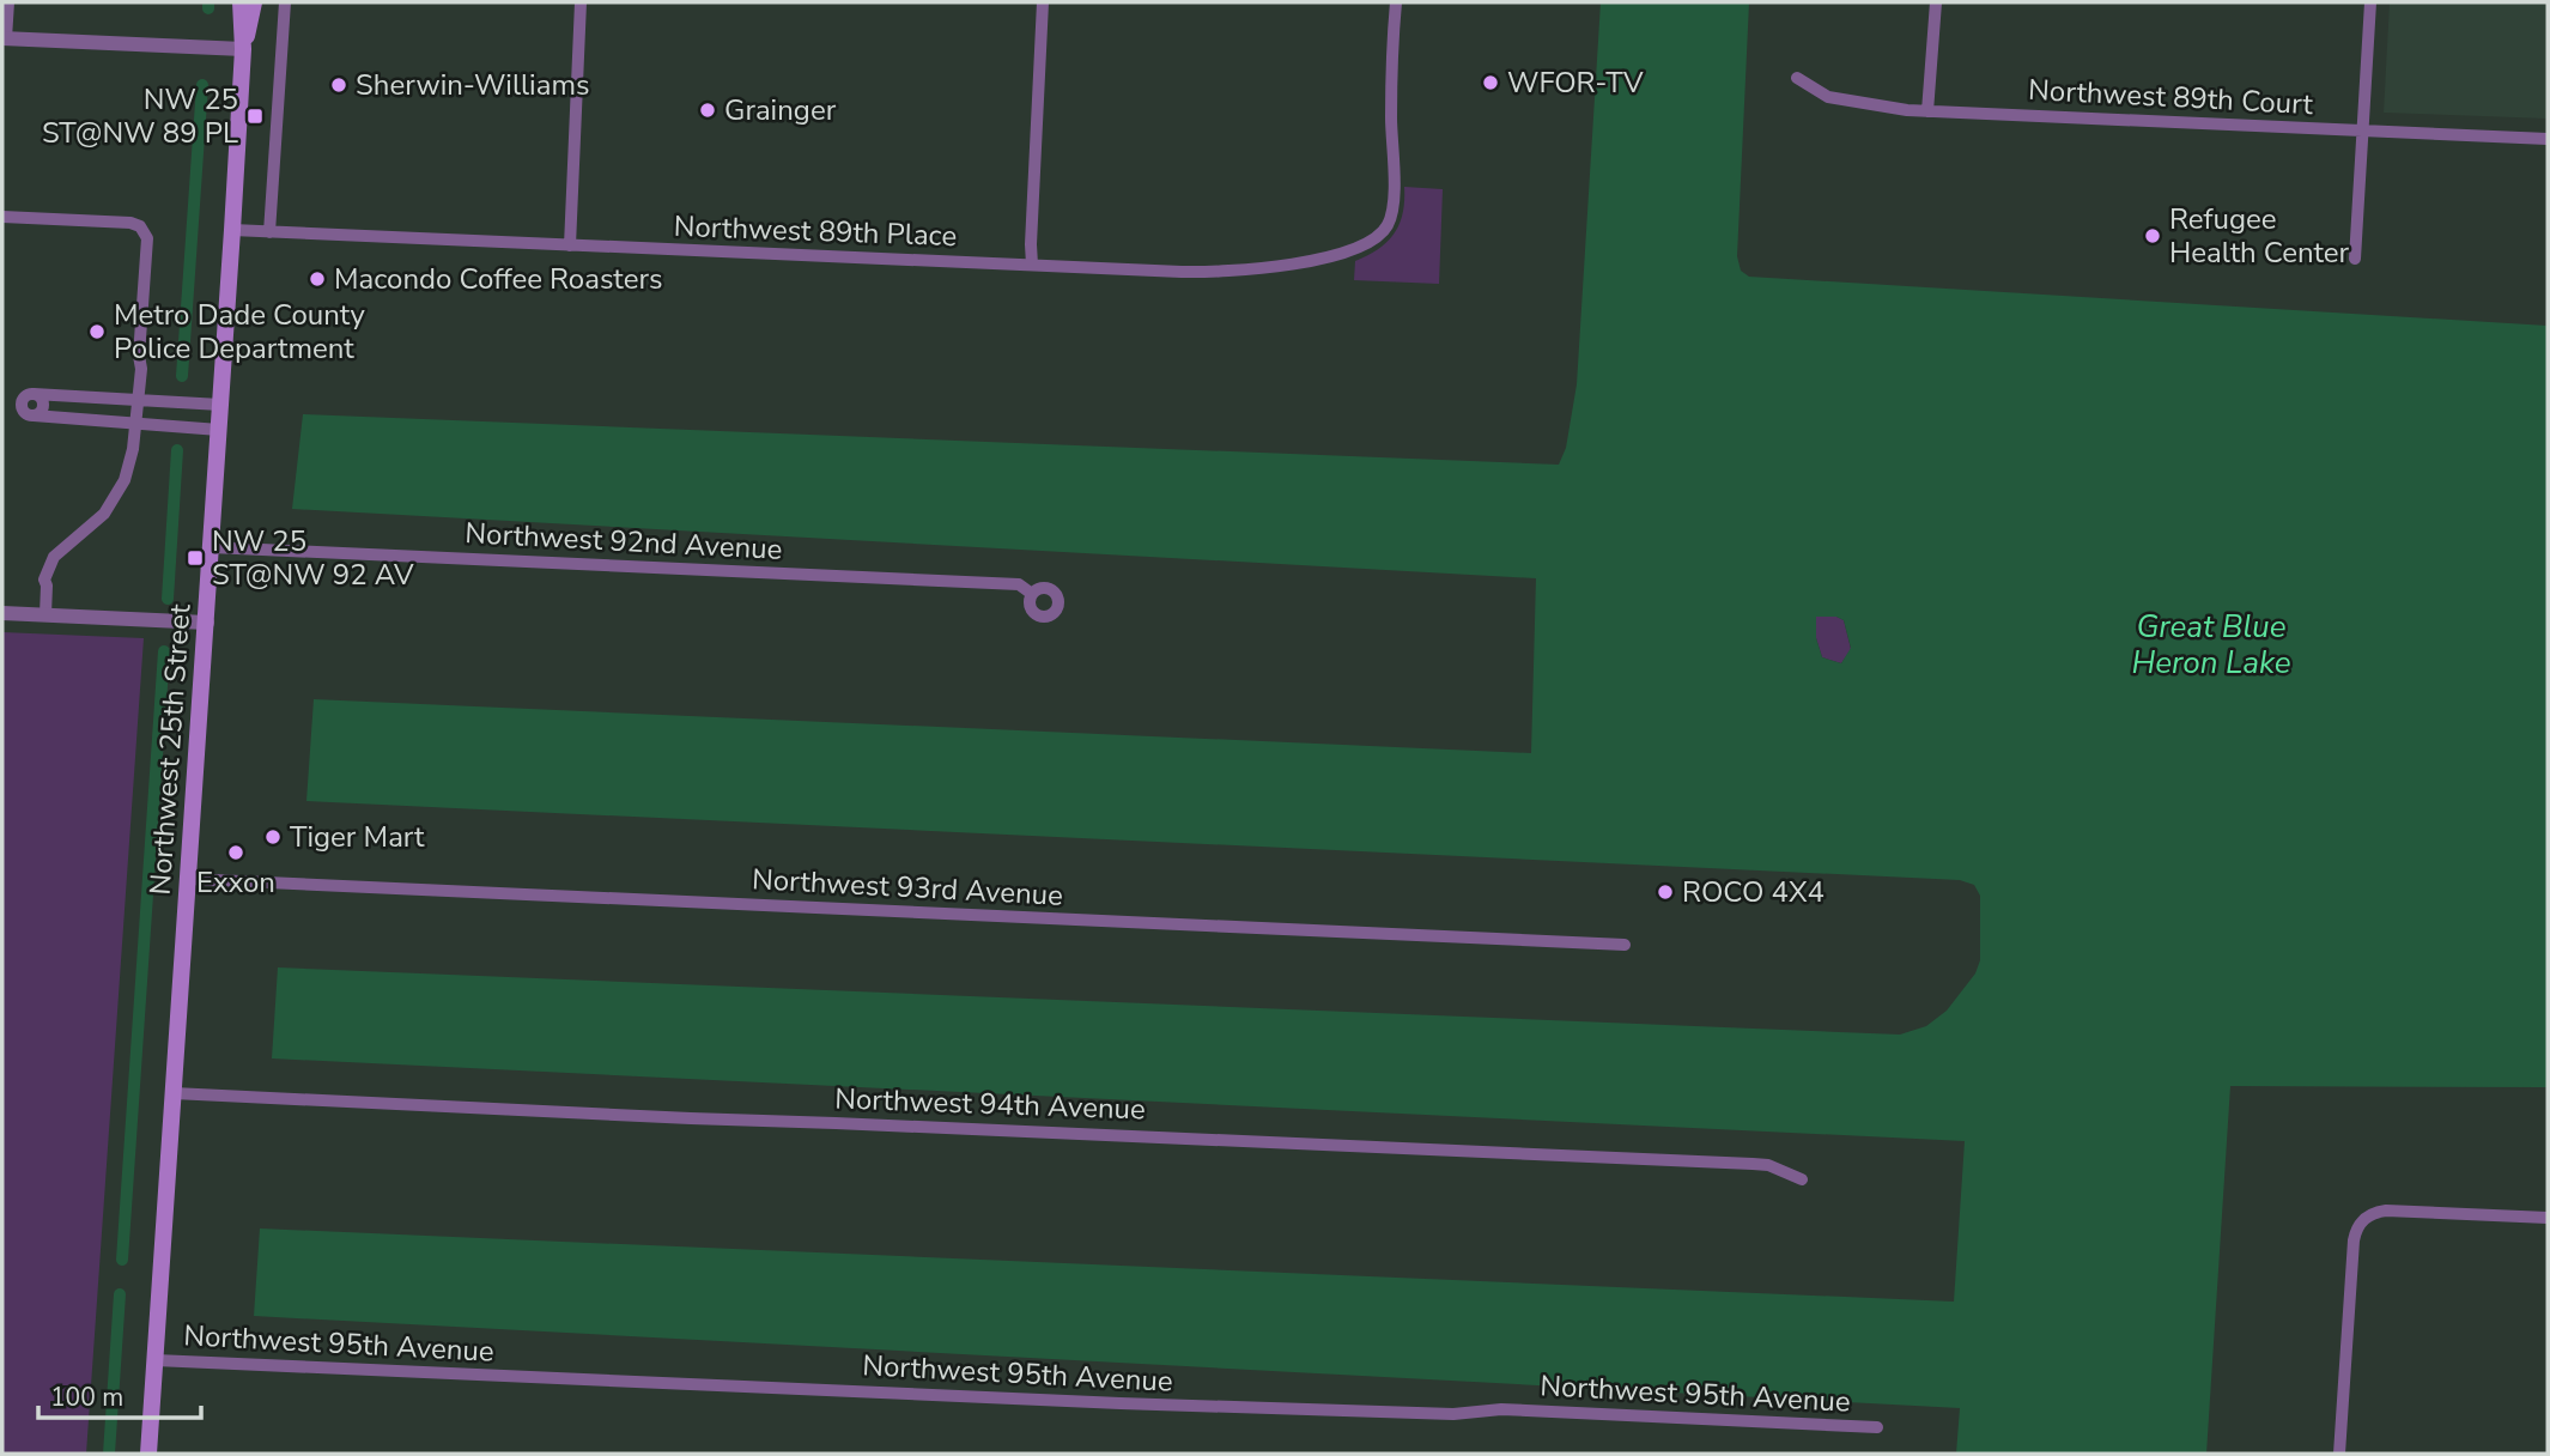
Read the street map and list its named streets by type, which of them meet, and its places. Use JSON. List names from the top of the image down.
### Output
{
  "streets": {
    "main road": ["Northwest 25th Street"],
    "street": [
      "Northwest 89th Court",
      "Northwest 89th Place",
      "Northwest 92nd Avenue",
      "Northwest 93rd Avenue",
      "Northwest 94th Avenue",
      "Northwest 95th Avenue"
    ]
  },
  "crossings": [
    ["Northwest 89th Place", "Northwest 25th Street"],
    ["Northwest 92nd Avenue", "Northwest 25th Street"],
    ["Northwest 25th Street", "Northwest 93rd Avenue"],
    ["Northwest 25th Street", "Northwest 94th Avenue"],
    ["Northwest 25th Street", "Northwest 95th Avenue"]
  ],
  "water": ["Great Blue Heron Lake"],
  "places": {
    "other": [
      "WFOR-TV",
      "Sherwin-Williams",
      "Grainger",
      "Refugee Health Center",
      "Macondo Coffee Roasters",
      "Metro Dade County Police Department",
      "Tiger Mart",
      "Exxon",
      "ROCO 4X4"
    ],
    "transit": ["NW 25 ST@NW 89 PL", "NW 25 ST@NW 92 AV"]
  },
  "scale_bar": "100 m"
}
